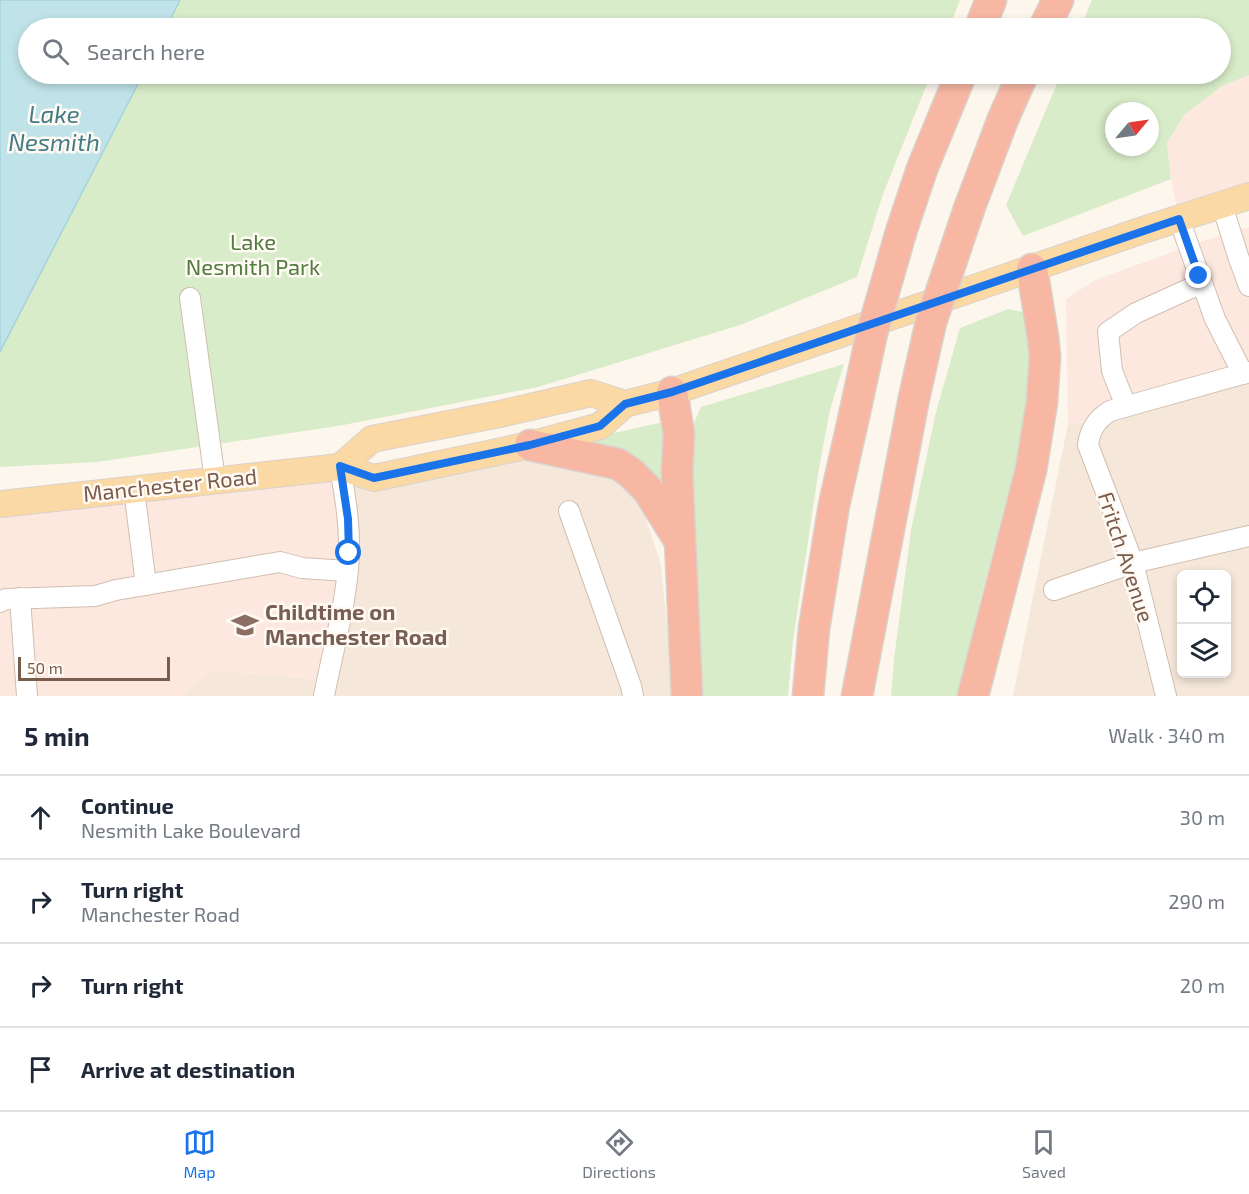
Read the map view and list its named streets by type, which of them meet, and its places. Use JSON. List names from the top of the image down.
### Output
{
  "streets": {
    "main road": ["Manchester Road"],
    "street": ["Fritch Avenue"]
  },
  "water": ["Lake Nesmith"],
  "parks": ["Lake Nesmith Park"],
  "places": {
    "school or university": ["Childtime on Manchester Road"]
  },
  "scale_bar": "50 m",
  "north": "top right",
  "page": {
    "search": "Search here",
    "scale": "50 m",
    "heading": ["5 min", "Walk · 340 m"],
    "list": [
      ["Continue", "Nesmith Lake Boulevard", "30 m"],
      ["Turn right", "Manchester Road", "290 m"],
      ["Turn right", "20 m"],
      "Arrive at destination"
    ],
    "nav": ["Map", "Directions", "Saved"]
  }
}
